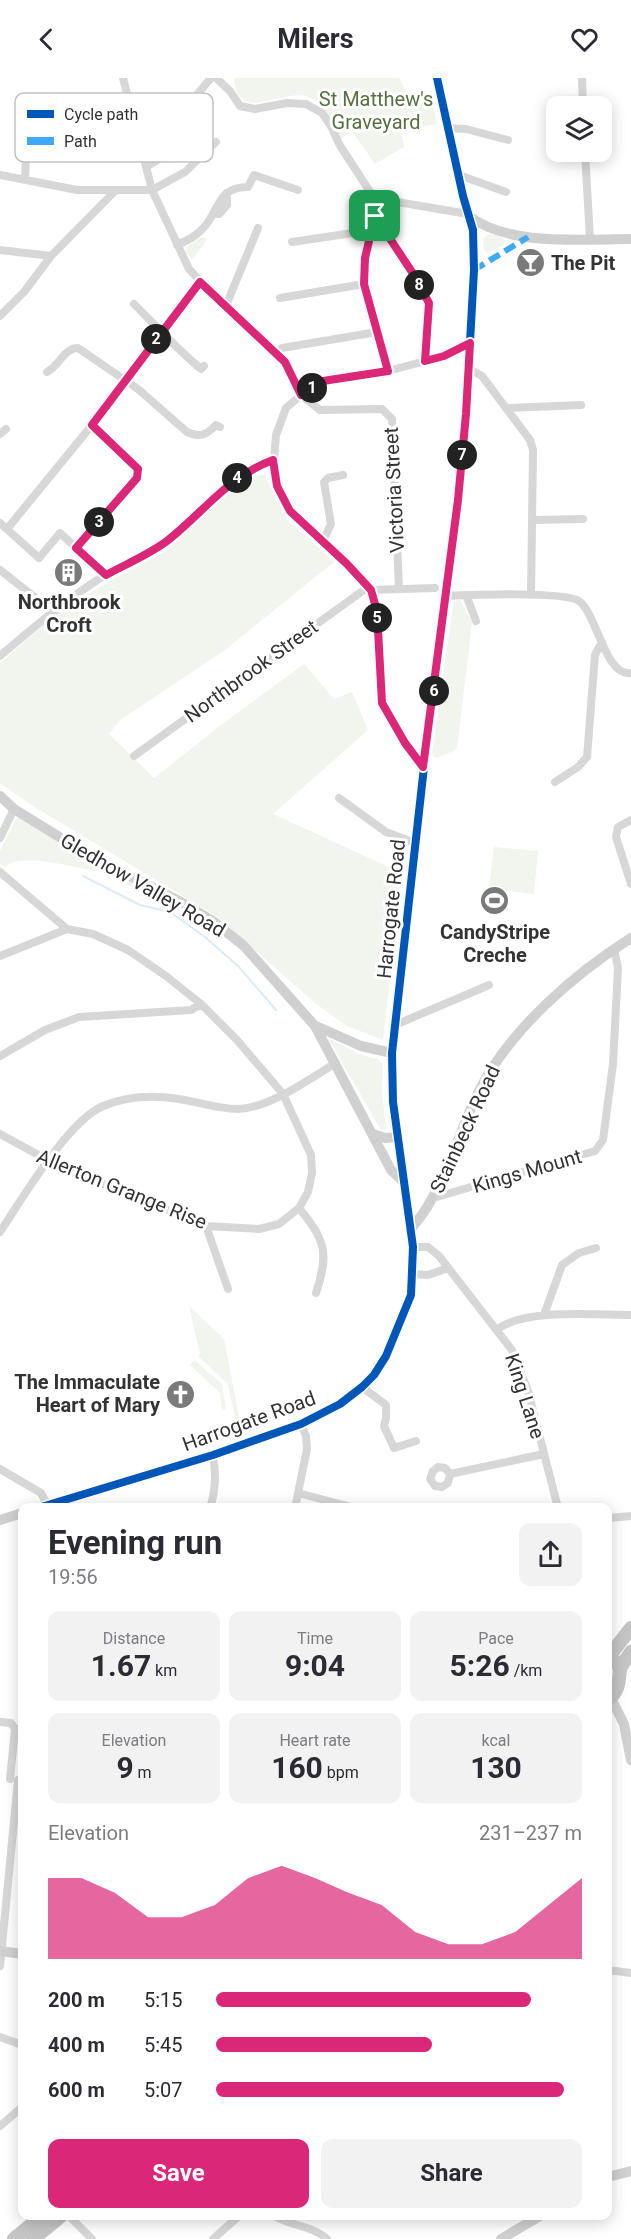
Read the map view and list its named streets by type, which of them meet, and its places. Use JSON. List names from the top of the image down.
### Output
{
  "streets": {
    "street": [
      "Victoria Street",
      "Northbrook Street",
      "Gledhow Valley Road",
      "Harrogate Road",
      "Stainbeck Road",
      "Kings Mount",
      "Allerton Grange Rise",
      "King Lane"
    ]
  },
  "crossings": [
    ["Gledhow Valley Road", "Harrogate Road"],
    ["Harrogate Road", "Stainbeck Road"],
    ["Harrogate Road", "King Lane"],
    ["Stainbeck Road", "Kings Mount"]
  ],
  "parks": ["St Matthew's Graveyard"],
  "places": {
    "bar": ["The Pit"],
    "building": ["Northbrook Croft"],
    "sports": ["CandyStripe Creche"],
    "church": ["The Immaculate Heart of Mary"]
  },
  "legend": ["Cycle path", "Path"],
  "page": {
    "header": "Milers",
    "pins": [
      "8",
      "2",
      "1",
      "7",
      "4",
      "3",
      "5",
      "6"
    ],
    "heading": ["Evening run", "19:56"],
    "stats": [
      ["Distance", "1.67 km"],
      ["Time", "9:04"],
      ["Pace", "5:26 /km"],
      ["Elevation", "9 m"],
      ["Heart rate", "160 bpm"],
      ["kcal", "130"]
    ],
    "chart": ["Elevation", "231–237 m"],
    "list": [
      {
        "name": "200 m",
        "note": "5:15"
      },
      {
        "name": "400 m",
        "note": "5:45"
      },
      {
        "name": "600 m",
        "note": "5:07"
      }
    ],
    "buttons": ["Save", "Share"]
  }
}
